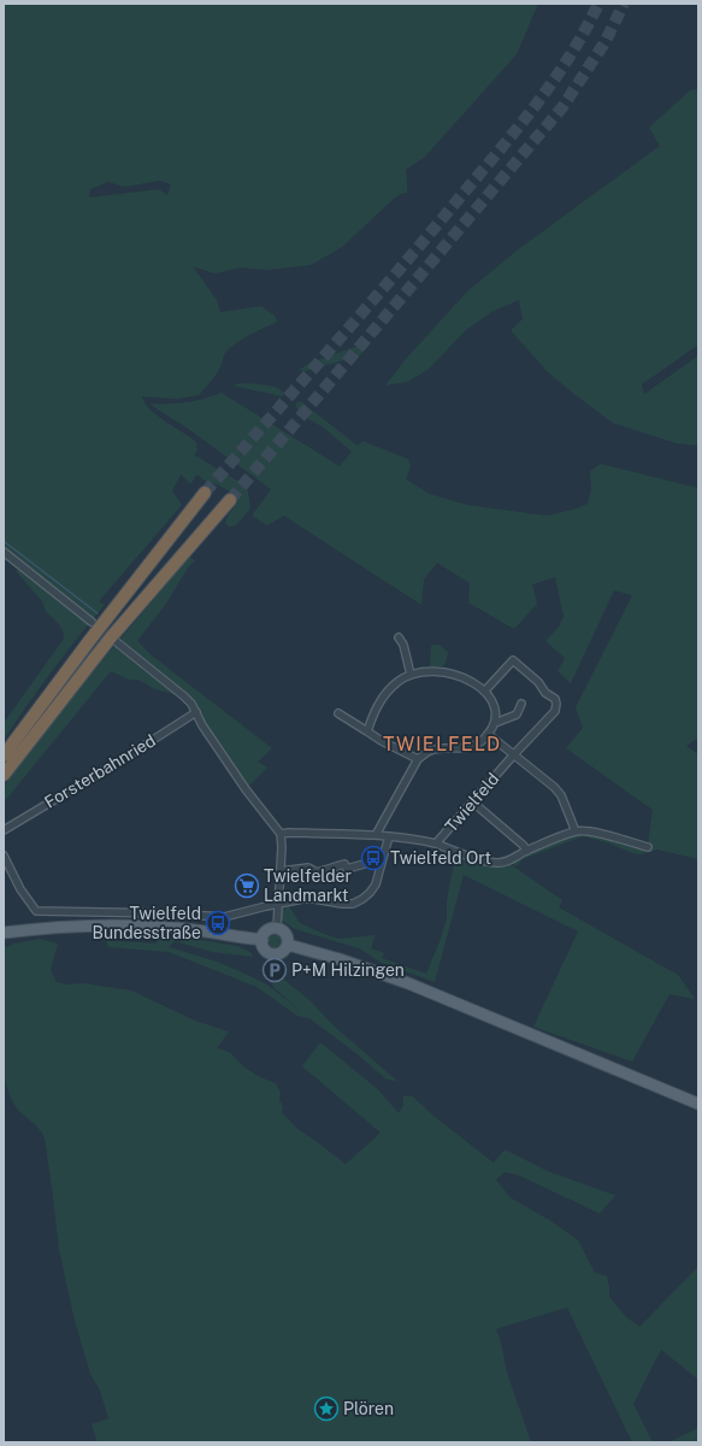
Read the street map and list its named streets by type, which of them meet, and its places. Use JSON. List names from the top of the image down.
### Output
{
  "streets": {
    "street": ["Forsterbahnried", "Twielfeld"]
  },
  "districts": ["TWIELFELD"],
  "places": {
    "bus stop": ["Twielfeld Ort", "Twielfeld Bundesstraße"],
    "supermarket": ["Twielfelder Landmarkt"],
    "parking": ["P+M Hilzingen"],
    "place": ["Plören"]
  }
}
